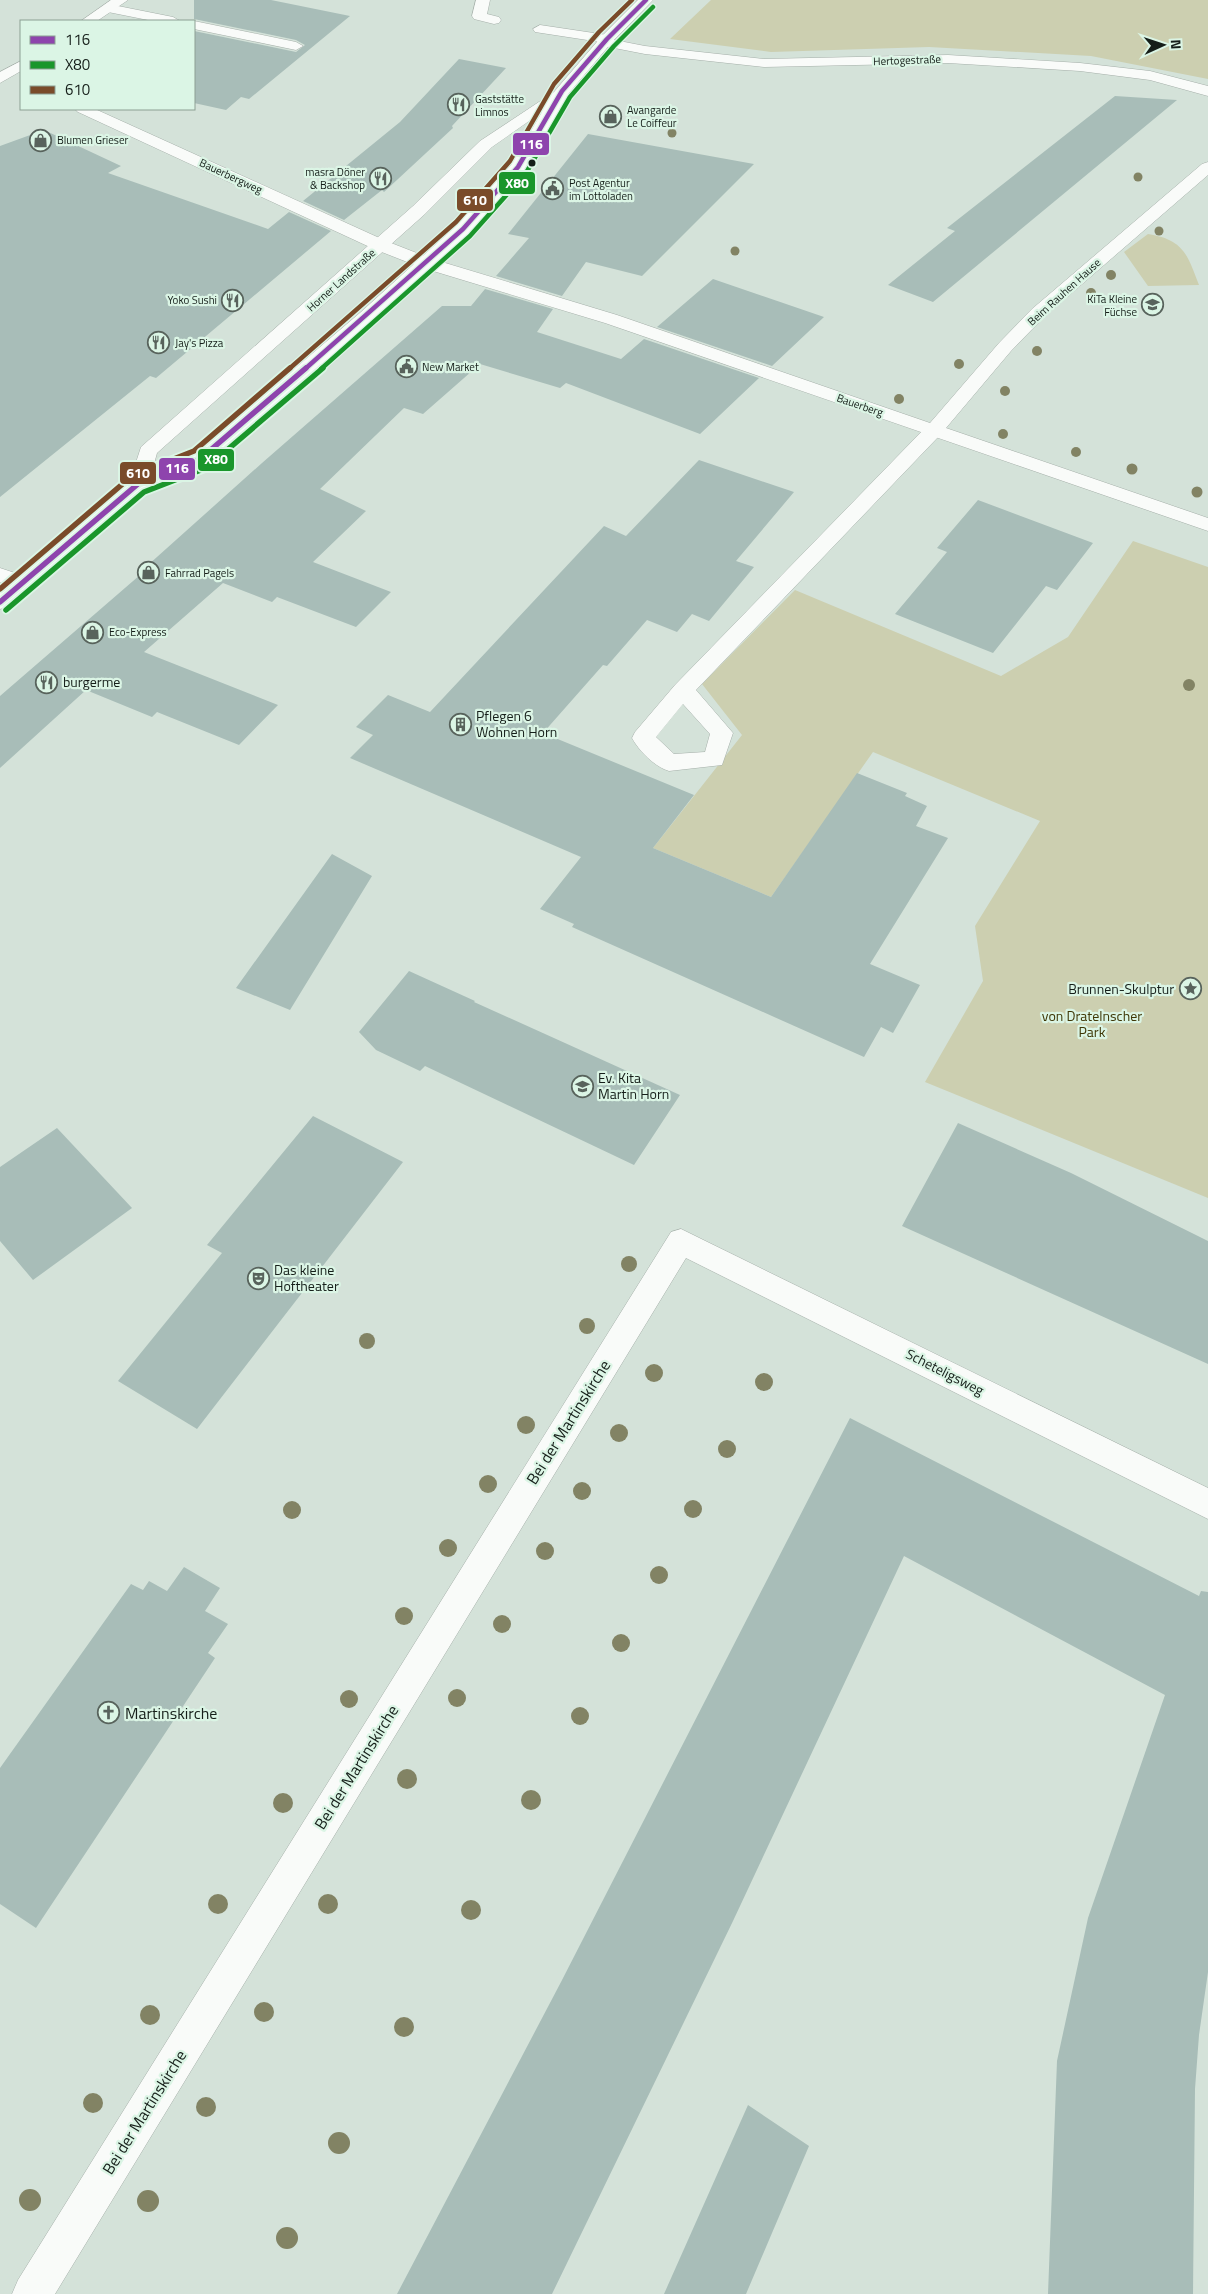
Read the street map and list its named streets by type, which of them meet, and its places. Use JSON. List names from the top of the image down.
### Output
{
  "streets": {
    "street": [
      "Hertogestraße",
      "Bauerbergweg",
      "Horner Landstraße",
      "Beim Rauhen Hause",
      "Bauerberg",
      "Scheteligsweg",
      "Bei der Martinskirche"
    ]
  },
  "crossings": [
    ["Hertogestraße", "Horner Landstraße"],
    ["Bauerbergweg", "Horner Landstraße"],
    ["Bauerbergweg", "Bauerberg"],
    ["Horner Landstraße", "Bauerberg"],
    ["Beim Rauhen Hause", "Bauerberg"],
    ["Scheteligsweg", "Bei der Martinskirche"]
  ],
  "parks": ["von Dratelnscher Park"],
  "places": {
    "restaurant": [
      "Gaststätte Limnos",
      "masra Döner & Backshop",
      "Yoko Sushi",
      "Jay's Pizza",
      "burgerme"
    ],
    "shop": [
      "Avangarde Le Coiffeur",
      "Blumen Grieser",
      "Fahrrad Pagels",
      "Eco-Express"
    ],
    "public building": ["Post Agentur im Lottoladen", "New Market"],
    "school or university": ["KiTa Kleine Füchse", "Ev. Kita Martin Horn"],
    "building": ["Pflegen 6 Wohnen Horn"],
    "place": ["Brunnen-Skulptur"],
    "theatre": ["Das kleine Hoftheater"],
    "church": ["Martinskirche"]
  },
  "lines": ["transit line 116", "transit line 610", "transit line X80"],
  "legend": ["116", "X80", "610"],
  "north": "right"
}
